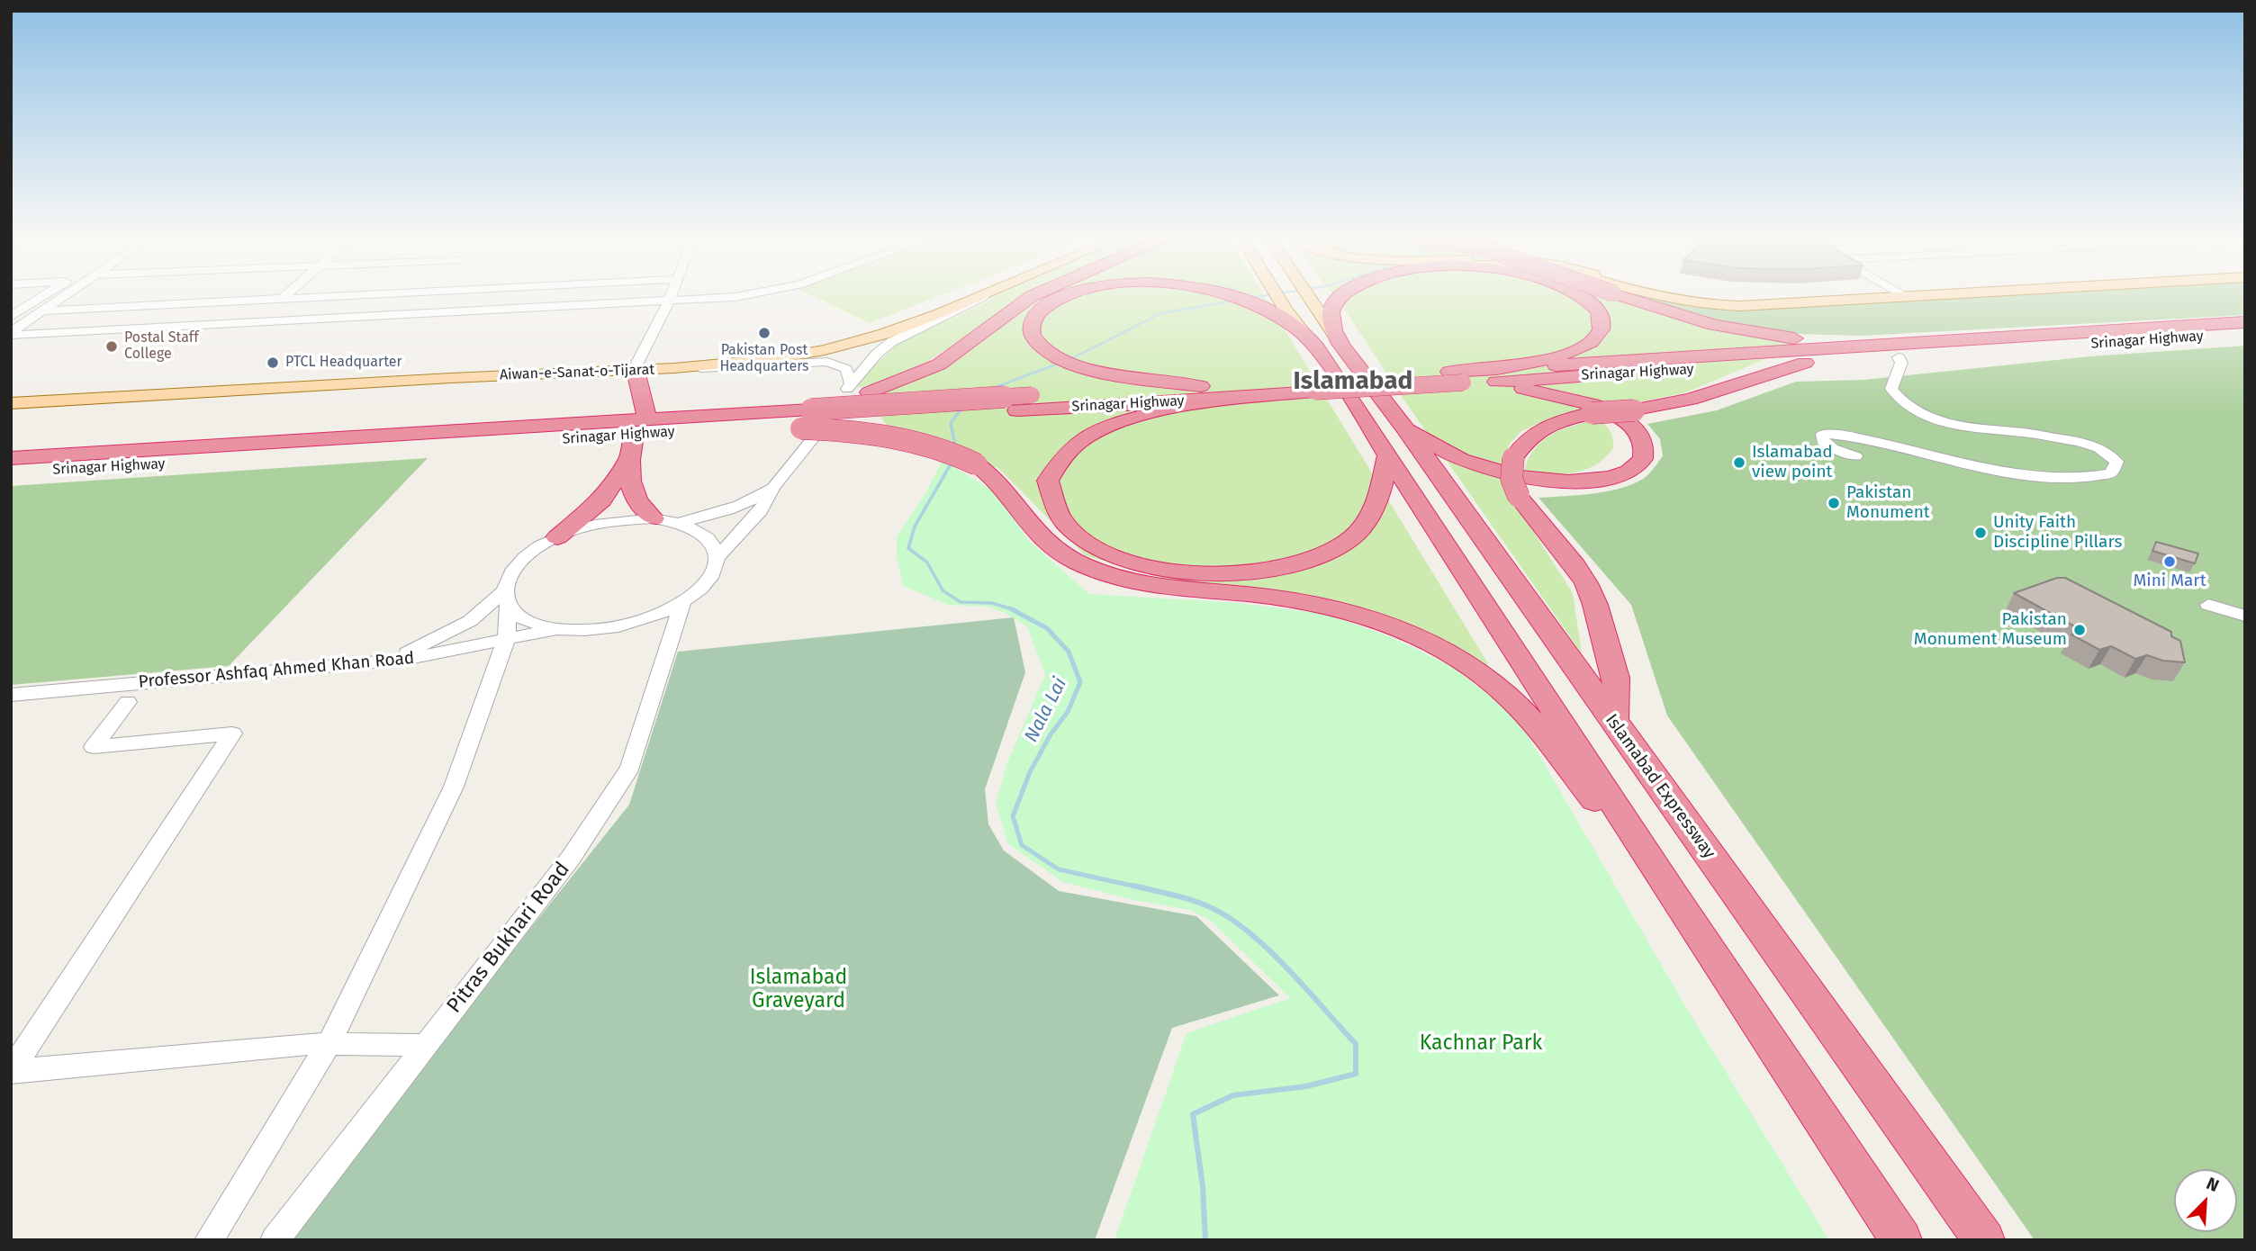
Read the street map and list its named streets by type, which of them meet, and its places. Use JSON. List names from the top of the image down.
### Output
{
  "streets": {
    "highway": ["Srinagar Highway", "Islamabad Expressway"],
    "main road": ["Aiwan-e-Sanat-o-Tijarat"],
    "street": ["Professor Ashfaq Ahmed Khan Road", "Pitras Bukhari Road"]
  },
  "districts": ["Islamabad"],
  "water": ["Nala Lai"],
  "parks": ["Islamabad Graveyard", "Kachnar Park"],
  "places": [
    "Pakistan Post Headquarters",
    "Postal Staff College",
    "PTCL Headquarter",
    "Islamabad view point",
    "Pakistan Monument",
    "Unity Faith Discipline Pillars",
    "Mini Mart",
    "Pakistan Monument Museum"
  ],
  "north": "top right"
}
